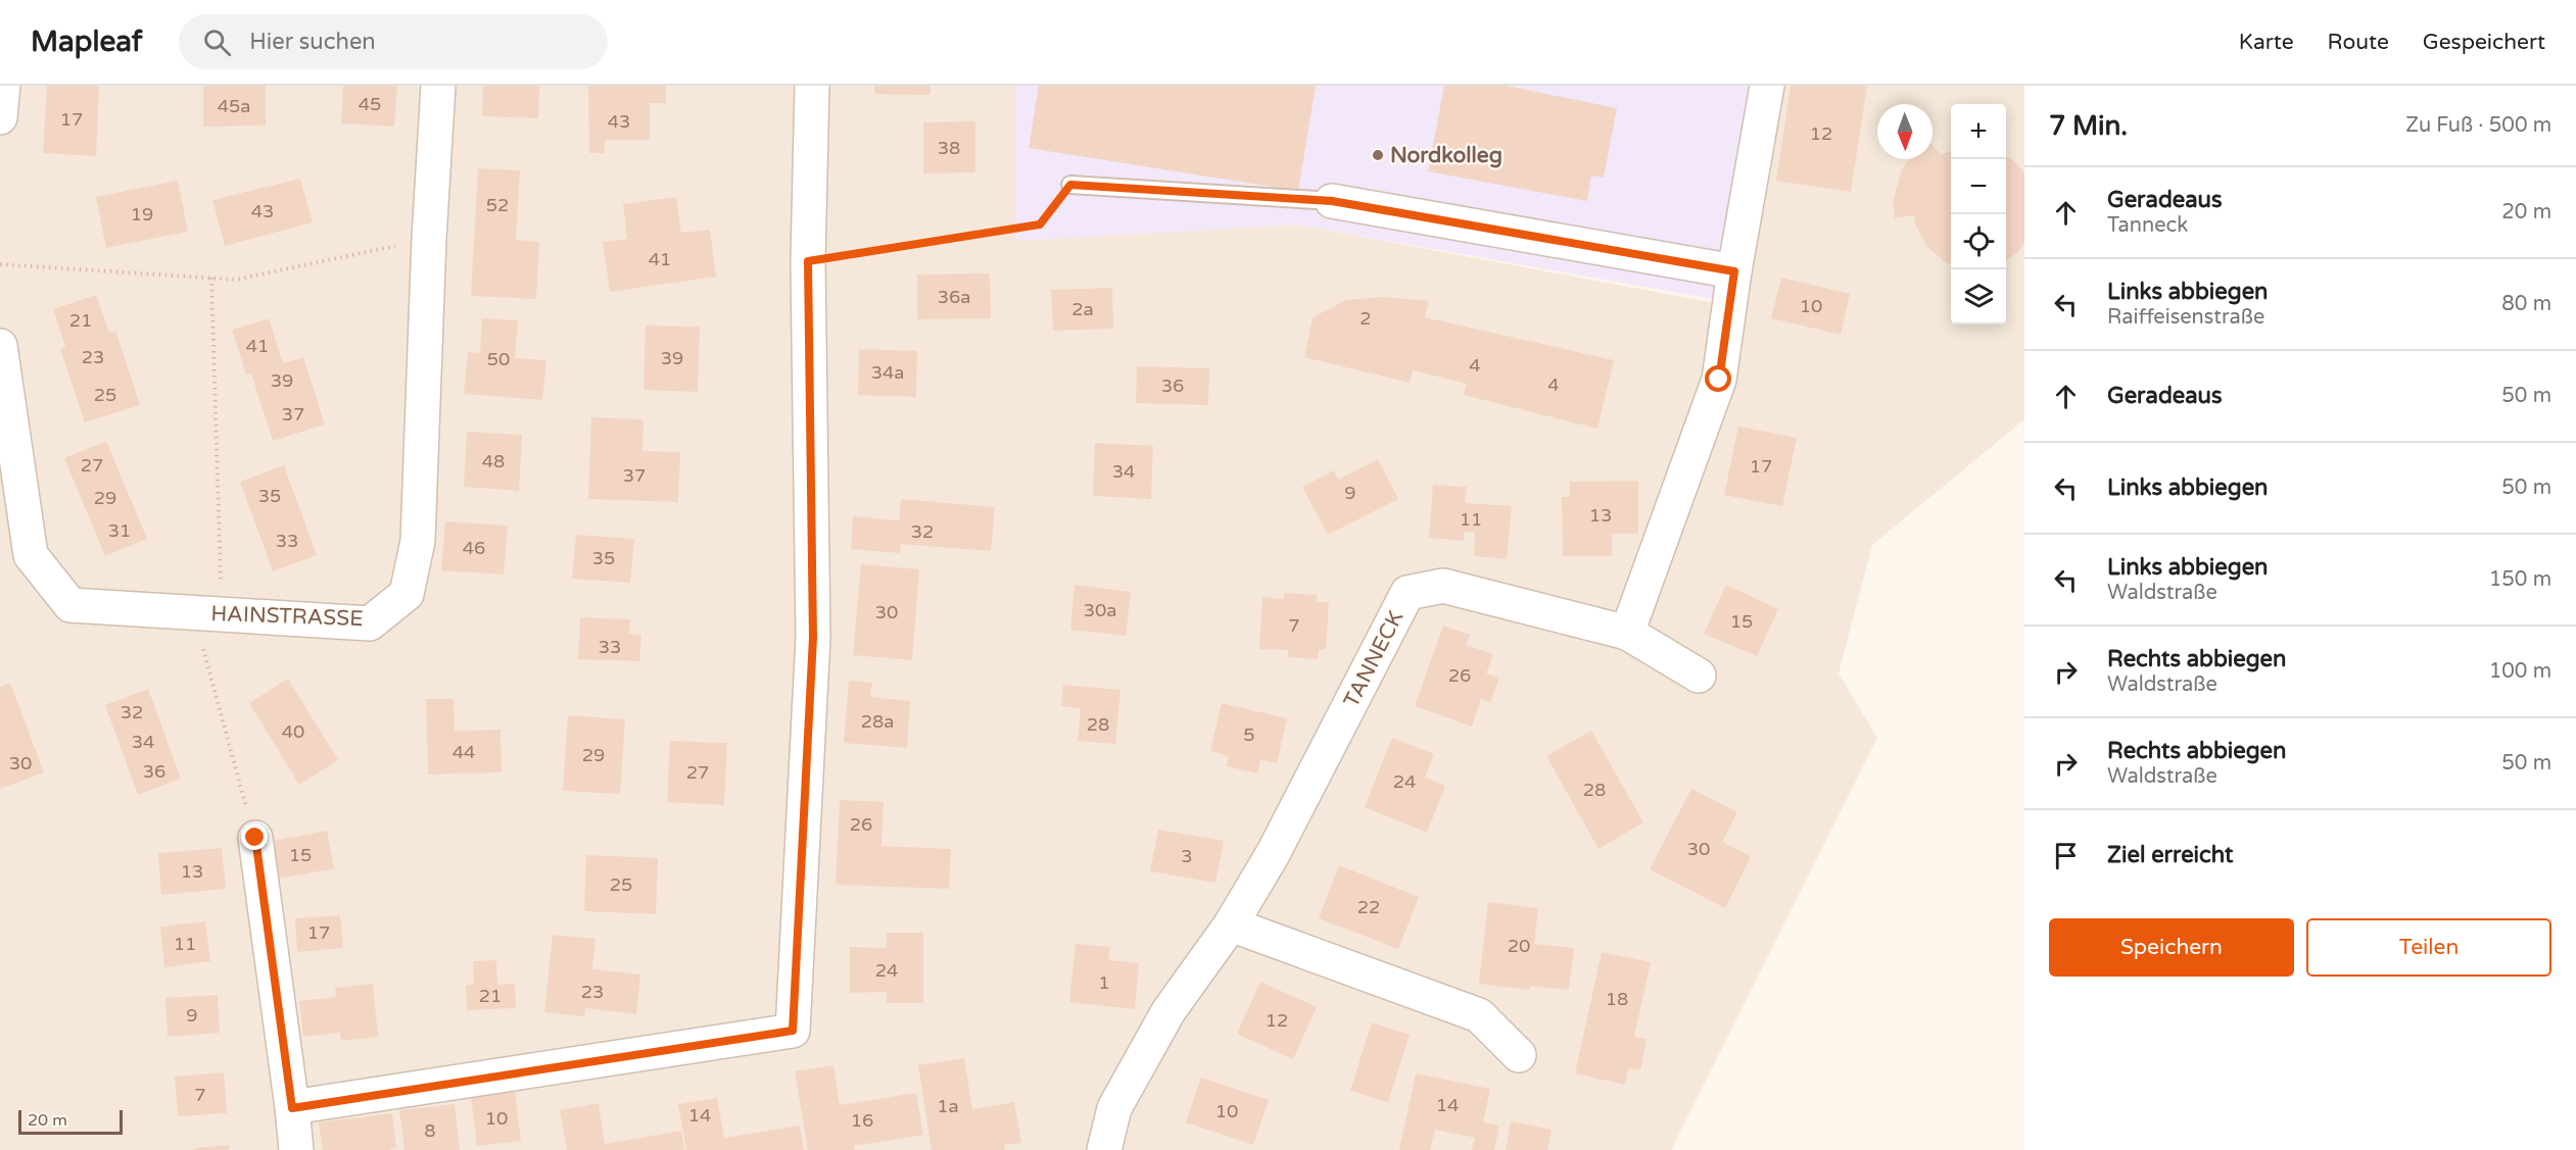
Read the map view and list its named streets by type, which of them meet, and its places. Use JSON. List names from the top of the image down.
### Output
{
  "streets": {
    "street": ["HAINSTRASSE", "TANNECK"]
  },
  "places": ["Nordkolleg"],
  "house_numbers": [
    "45",
    "45a",
    "17",
    "43",
    "12",
    "38",
    "52",
    "43",
    "19",
    "41",
    "36a",
    "10",
    "2a",
    "2",
    "21",
    "41",
    "23",
    "39",
    "50",
    "4",
    "34a",
    "39",
    "4",
    "36",
    "25",
    "37",
    "48",
    "27",
    "17",
    "34",
    "37",
    "9",
    "35",
    "29",
    "13",
    "11",
    "31",
    "32",
    "33",
    "46",
    "35",
    "30a",
    "30",
    "15",
    "7",
    "33",
    "26",
    "32",
    "28a",
    "28",
    "40",
    "5",
    "34",
    "44",
    "29",
    "30",
    "36",
    "27",
    "24",
    "28",
    "26",
    "30",
    "15",
    "3",
    "13",
    "25",
    "22",
    "17",
    "11",
    "20",
    "24",
    "1",
    "23",
    "21",
    "18",
    "9",
    "12",
    "7",
    "14",
    "1a",
    "10",
    "14",
    "10",
    "16",
    "8"
  ],
  "scale_bar": "20 m",
  "north": "bottom",
  "page": {
    "header": "Mapleaf",
    "search": "Hier suchen",
    "nav": ["Karte", "Route", "Gespeichert"],
    "heading": ["7 Min.", "Zu Fuß · 500 m"],
    "map_buttons": ["+", "−"],
    "list": [
      ["Geradeaus", "Tanneck", "20 m"],
      ["Links abbiegen", "Raiffeisenstraße", "80 m"],
      ["Geradeaus", "50 m"],
      ["Links abbiegen", "50 m"],
      ["Links abbiegen", "Waldstraße", "150 m"],
      ["Rechts abbiegen", "Waldstraße", "100 m"],
      ["Rechts abbiegen", "Waldstraße", "50 m"],
      "Ziel erreicht"
    ],
    "buttons": ["Speichern", "Teilen"],
    "scale": "20 m"
  }
}
